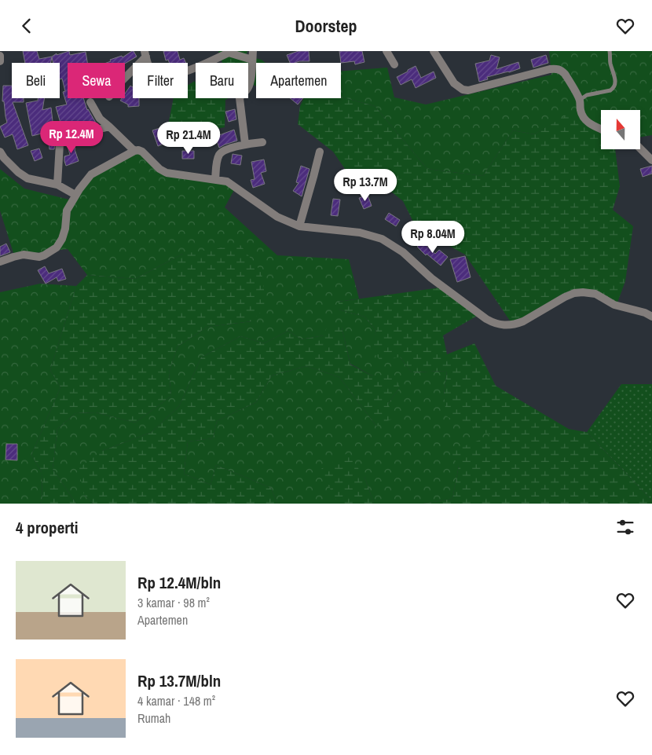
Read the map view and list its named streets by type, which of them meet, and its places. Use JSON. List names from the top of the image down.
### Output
{
  "north": "top",
  "page": {
    "header": "Doorstep",
    "chip": [
      "Beli",
      "Sewa",
      "Filter",
      "Baru",
      "Apartemen"
    ],
    "price": [
      "Rp 12.4M",
      "Rp 21.4M",
      "Rp 13.7M",
      "Rp 8.04M"
    ],
    "heading": "4 properti",
    "list": [
      {
        "name": "Rp 12.4M/bln",
        "note": "3 kamar · 98 m² · Apartemen"
      },
      {
        "name": "Rp 13.7M/bln",
        "note": "4 kamar · 148 m² · Rumah"
      }
    ]
  }
}
